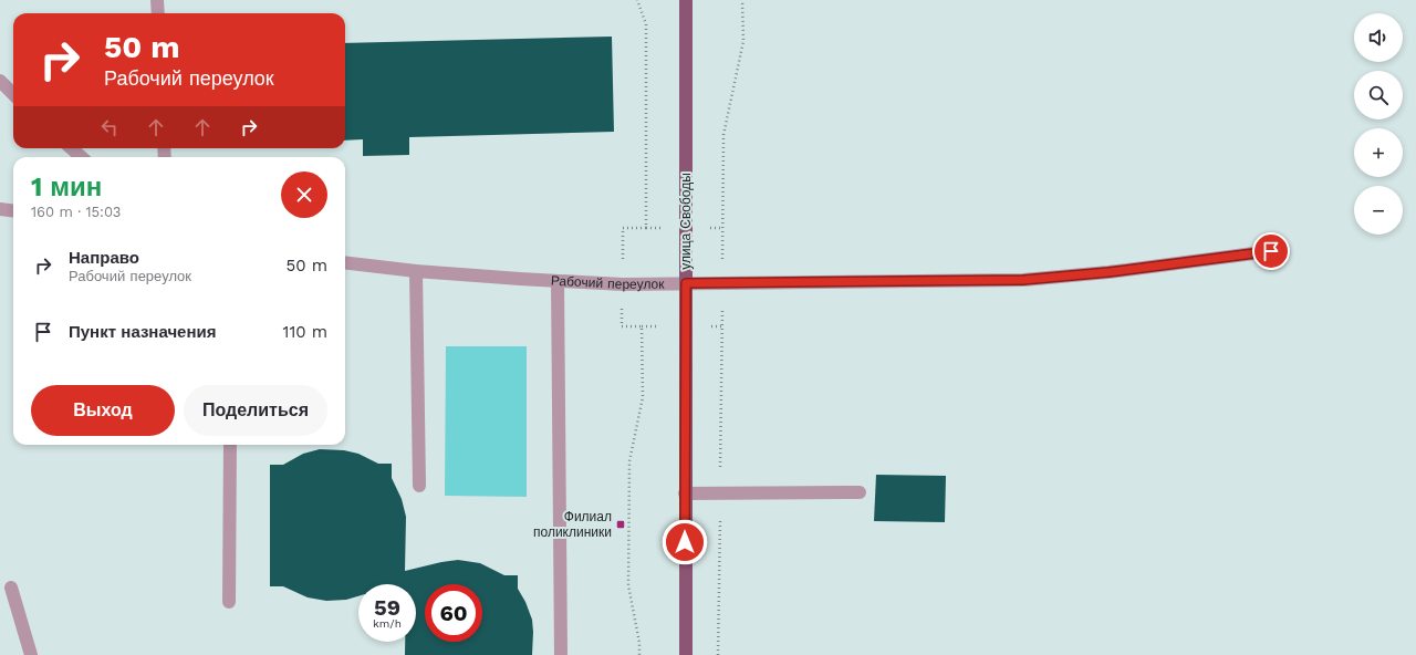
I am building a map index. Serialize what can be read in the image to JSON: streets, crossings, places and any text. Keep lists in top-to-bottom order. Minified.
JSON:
{"streets":{"main road":["улица Свободы"],"street":["Рабочий переулок"]},"crossings":[["улица Свободы","Рабочий переулок"]],"places":{"transit":["Филиал поликлиники"]},"page":{"map_buttons":["+","−"],"turn":["50 m","Рабочий переулок"],"heading":["1 мин","160 m · 15:03"],"list":[{"name":"Направо","note":"Рабочий переулок","value":"50 m"},{"name":"Пункт назначения","value":"110 m"}],"buttons":["Выход","Поделиться"],"speed":"59 km/h","limit":"60"}}
